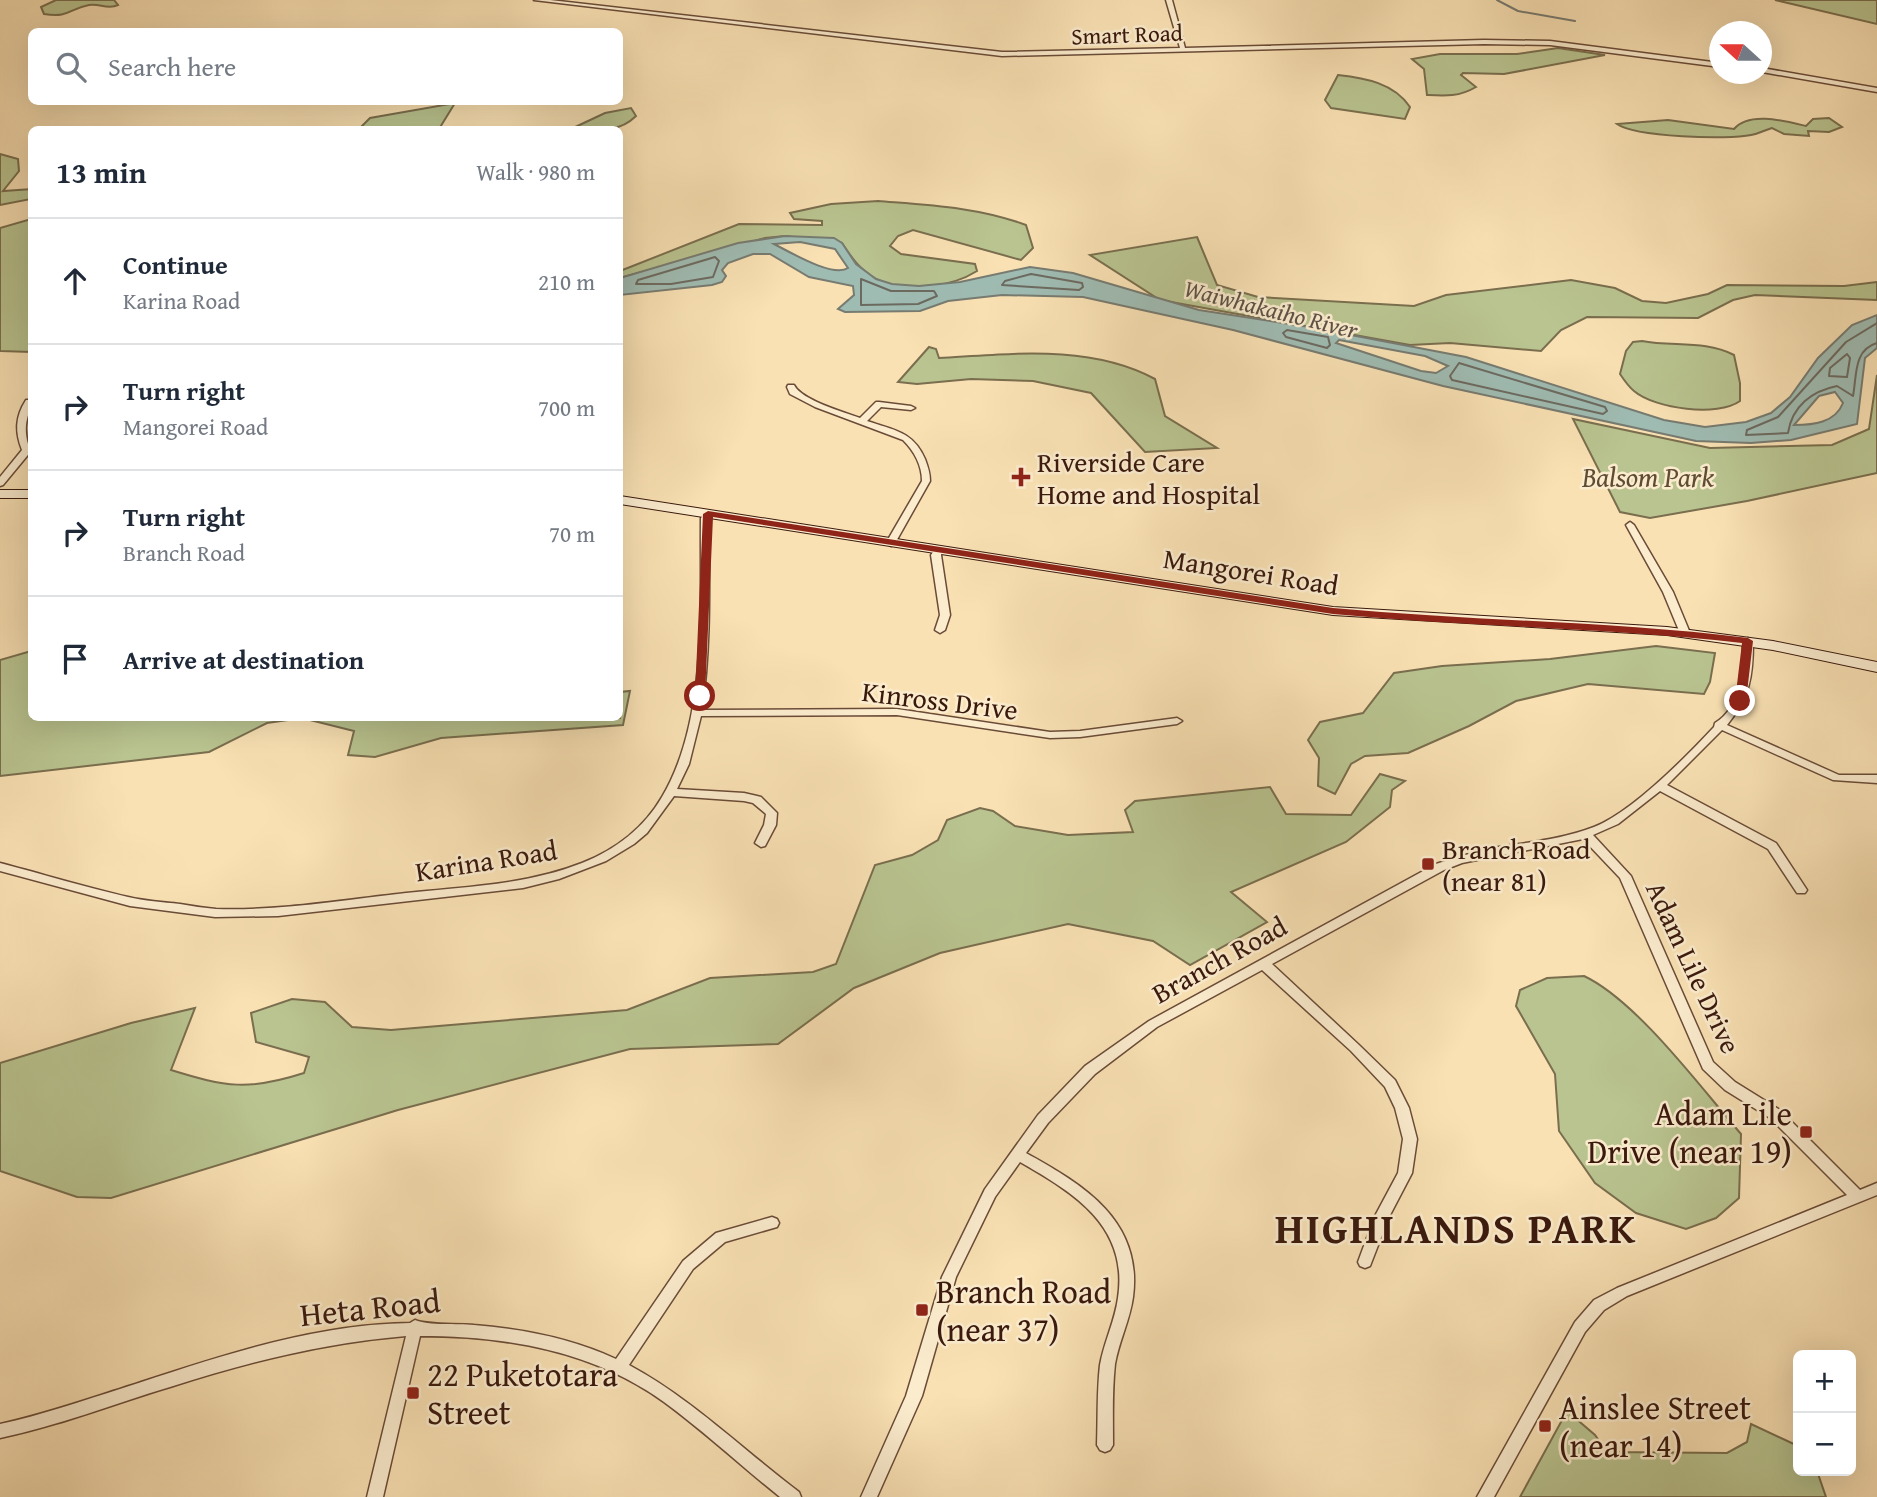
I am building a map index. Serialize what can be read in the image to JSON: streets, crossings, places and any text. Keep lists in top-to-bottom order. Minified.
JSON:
{"streets":{"street":["Smart Road","Mangorei Road","Kinross Drive","Karina Road","Branch Road","Adam Lile Drive","Heta Road"]},"crossings":[["Mangorei Road","Karina Road"],["Mangorei Road","Branch Road"],["Kinross Drive","Karina Road"],["Branch Road","Adam Lile Drive"]],"districts":["HIGHLANDS PARK"],"water":["Waiwhakaiho River"],"parks":["Balsom Park"],"places":{"health":["Riverside Care Home and Hospital"],"transit":["Branch Road (near 81)","Adam Lile Drive (near 19)","Branch Road (near 37)","22 Puketotara Street","Ainslee Street (near 14)"]},"north":"left","page":{"search":"Search here","heading":["13 min","Walk · 980 m"],"list":[["Continue","Karina Road","210 m"],["Turn right","Mangorei Road","700 m"],["Turn right","Branch Road","70 m"],"Arrive at destination"],"map_buttons":["+","−"]}}
